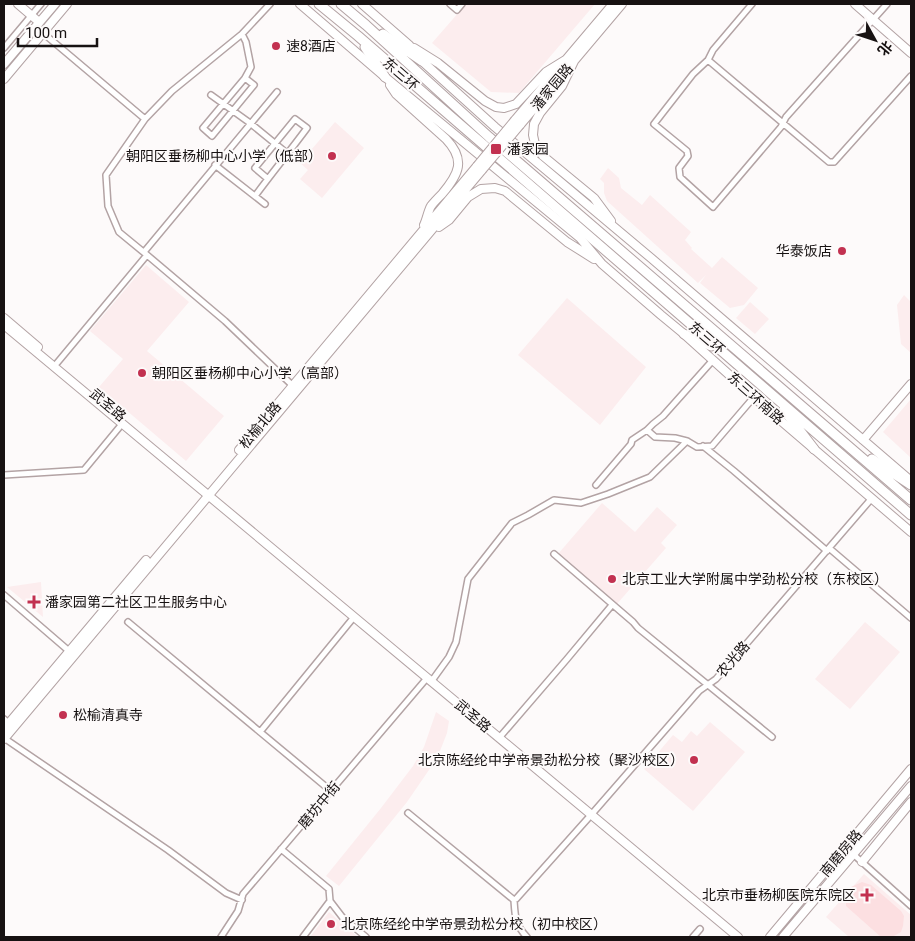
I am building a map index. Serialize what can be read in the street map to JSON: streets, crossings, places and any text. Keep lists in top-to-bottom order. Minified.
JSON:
{"streets":{"highway":["东三环"],"street":["潘家园路","东三环南路","武圣路","松榆北路","农光路","磨坊中街","南磨房路"]},"crossings":[["潘家园路","松榆北路"],["东三环南路","农光路"],["武圣路","松榆北路"],["武圣路","农光路"],["武圣路","磨坊中街"]],"places":{"other":["速8酒店","朝阳区垂杨柳中心小学（低部）","华泰饭店","朝阳区垂杨柳中心小学（高部）","北京工业大学附属中学劲松分校（东校区）","松榆清真寺","北京陈经纶中学帝景劲松分校（聚沙校区）","北京陈经纶中学帝景劲松分校（初中校区）"],"transit":["潘家园"],"health":["潘家园第二社区卫生服务中心","北京市垂杨柳医院东院区"]},"scale_bar":"100 m","north":"bottom right"}
